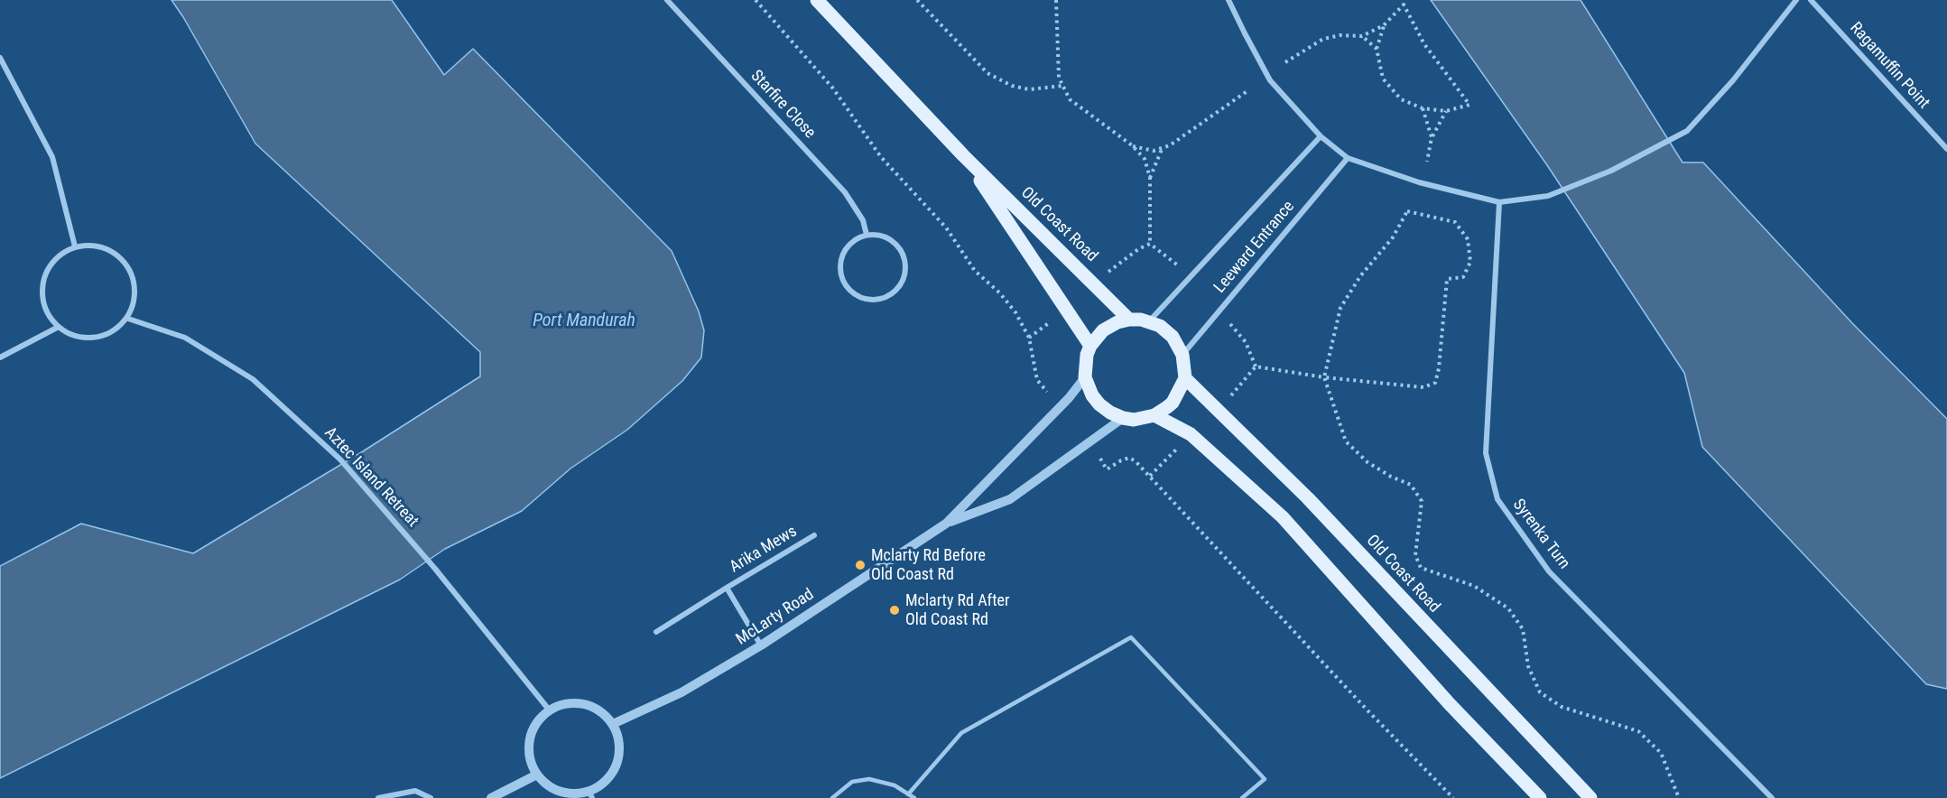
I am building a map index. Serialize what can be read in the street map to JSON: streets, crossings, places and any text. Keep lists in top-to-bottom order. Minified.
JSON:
{"streets":{"main road":["Old Coast Road"],"street":["Ragamuffin Point","Starfire Close","Leeward Entrance","Aztec Island Retreat","Syrenka Turn","Arika Mews","McLarty Road"]},"crossings":[["Old Coast Road","Leeward Entrance"],["Old Coast Road","McLarty Road"],["Leeward Entrance","McLarty Road"],["Aztec Island Retreat","McLarty Road"],["Arika Mews","McLarty Road"]],"water":["Port Mandurah"],"places":["Mclarty Rd Before Old Coast Rd","Mclarty Rd After Old Coast Rd"]}
